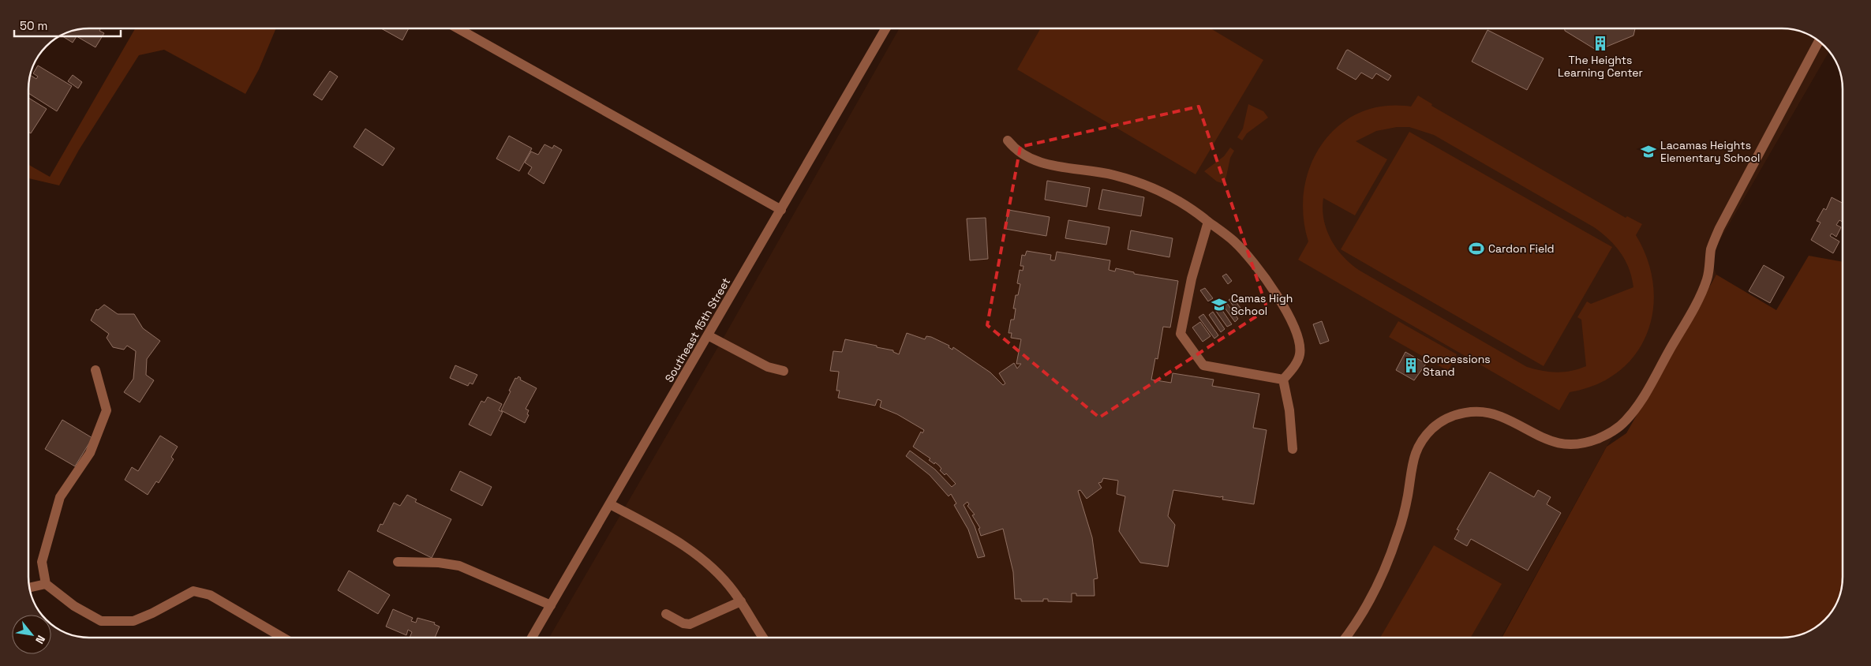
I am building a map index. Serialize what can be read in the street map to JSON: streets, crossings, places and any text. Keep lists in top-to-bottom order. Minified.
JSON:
{"streets":{"street":["Southeast 15th Street"]},"places":{"building":["The Heights Learning Center","Concessions Stand"],"school or university":["Lacamas Heights Elementary School","Camas High School"],"sports":["Cardon Field"]},"scale_bar":"50 m","north":"bottom right"}
